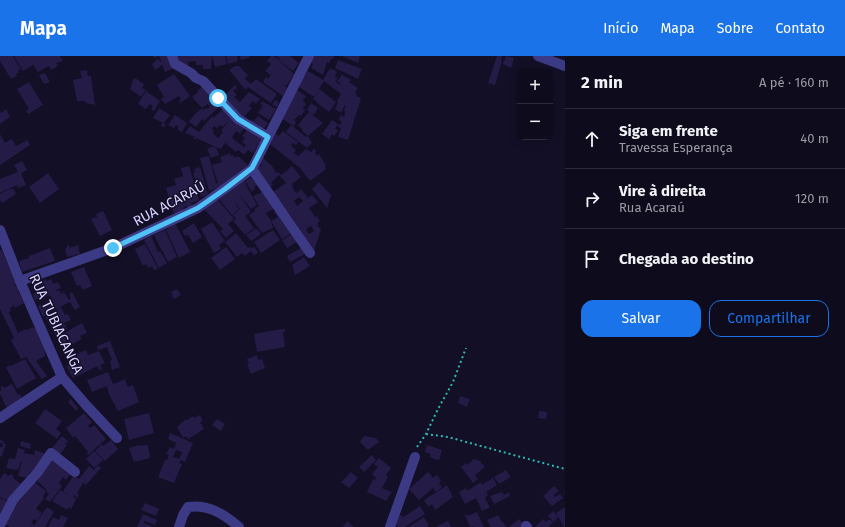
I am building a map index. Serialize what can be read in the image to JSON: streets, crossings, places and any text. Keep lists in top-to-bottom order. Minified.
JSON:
{"streets":{"street":["RUA ACARAÚ","RUA TUBIACANGA"]},"crossings":[["RUA ACARAÚ","RUA TUBIACANGA"]],"page":{"header":"Mapa","nav":["Início","Mapa","Sobre","Contato"],"heading":["2 min","A pé · 160 m"],"map_buttons":["+","−"],"list":[["Siga em frente","Travessa Esperança","40 m"],["Vire à direita","Rua Acaraú","120 m"],"Chegada ao destino"],"buttons":["Salvar","Compartilhar"]}}
